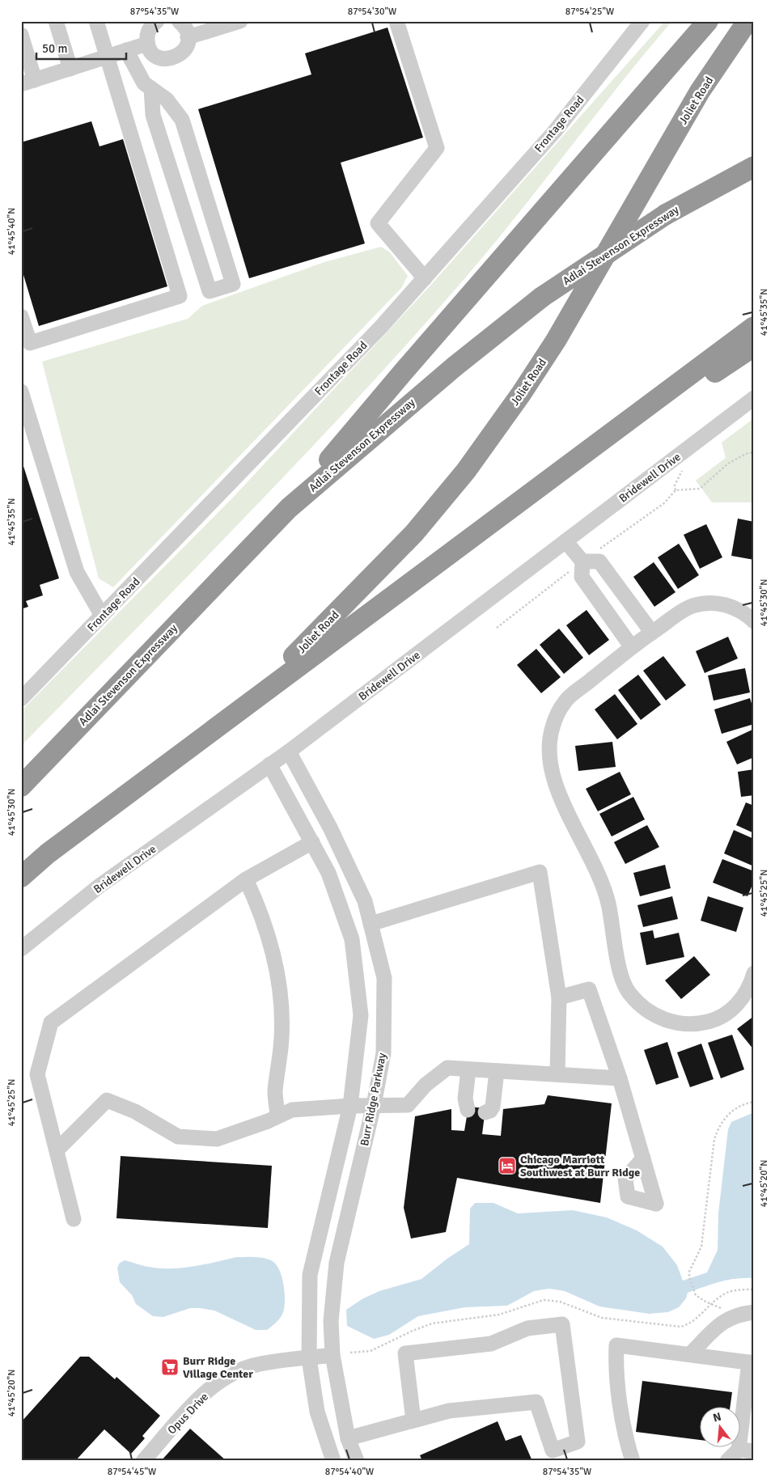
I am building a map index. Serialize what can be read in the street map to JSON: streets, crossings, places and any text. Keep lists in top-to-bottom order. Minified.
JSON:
{"streets":{"highway":["Joliet Road","Adlai Stevenson Expressway"],"street":["Frontage Road","Bridewell Drive","Burr Ridge Parkway","Opus Drive"]},"crossings":[["Bridewell Drive","Burr Ridge Parkway"],["Burr Ridge Parkway","Opus Drive"]],"places":{"hotel":["Chicago Marriott Southwest at Burr Ridge"],"supermarket":["Burr Ridge Village Center"]},"scale_bar":"50 m","north":"top","coordinates":["87°54'35\"W","87°54'30\"W","87°54'25\"W","41°45'40\"N","41°45'35\"N","41°45'30\"N","41°45'25\"N","41°45'20\"N","87°54'45\"W","87°54'40\"W"]}
